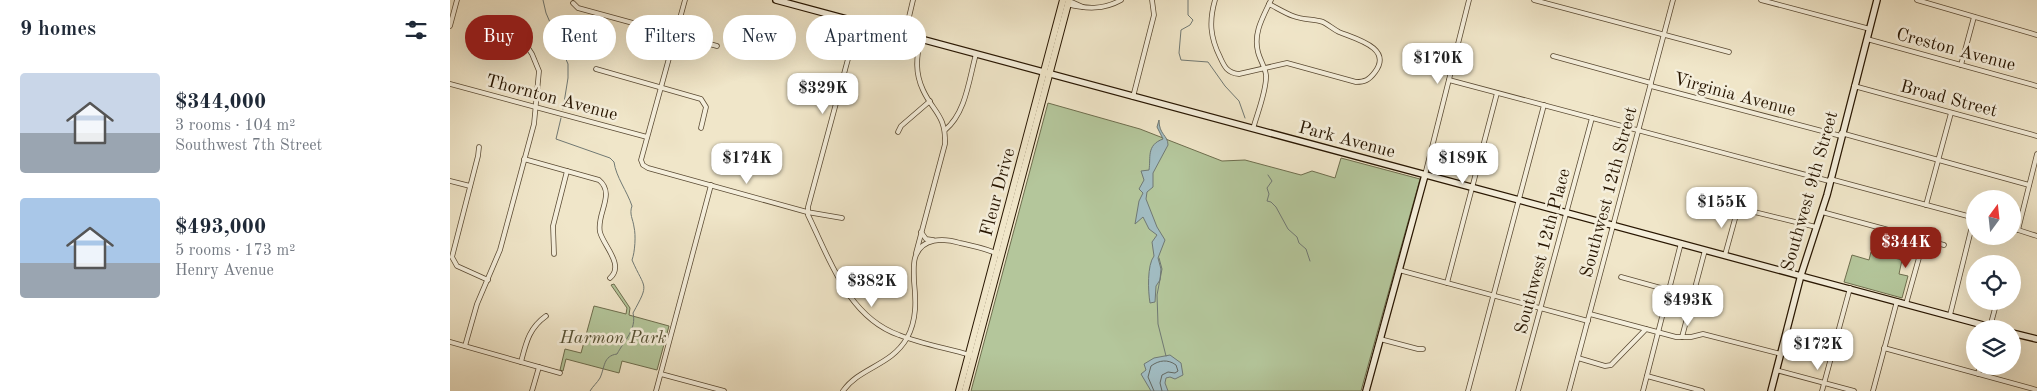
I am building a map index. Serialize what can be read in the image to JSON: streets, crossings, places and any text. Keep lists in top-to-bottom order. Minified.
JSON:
{"streets":{"main road":["Fleur Drive"],"street":["Creston Avenue","Virginia Avenue","Thornton Avenue","Broad Street","Park Avenue","Southwest 9th Street","Southwest 12th Street","Southwest 12th Place"]},"crossings":[["Creston Avenue","Southwest 9th Street"],["Virginia Avenue","Southwest 9th Street"],["Virginia Avenue","Southwest 12th Street"],["Broad Street","Southwest 9th Street"],["Park Avenue","Southwest 9th Street"],["Park Avenue","Fleur Drive"],["Park Avenue","Southwest 12th Street"],["Park Avenue","Southwest 12th Place"]],"parks":["Harmon Park"],"north":"top","page":{"heading":"9 homes","chip":["Buy","Rent","Filters","New","Apartment"],"price":["$170K","$329K","$174K","$189K","$155K","$344K","$382K","$493K","$172K"],"list":[{"name":"$344,000","note":"3 rooms · 104 m² · Southwest 7th Street"},{"name":"$493,000","note":"5 rooms · 173 m² · Henry Avenue"}]}}
